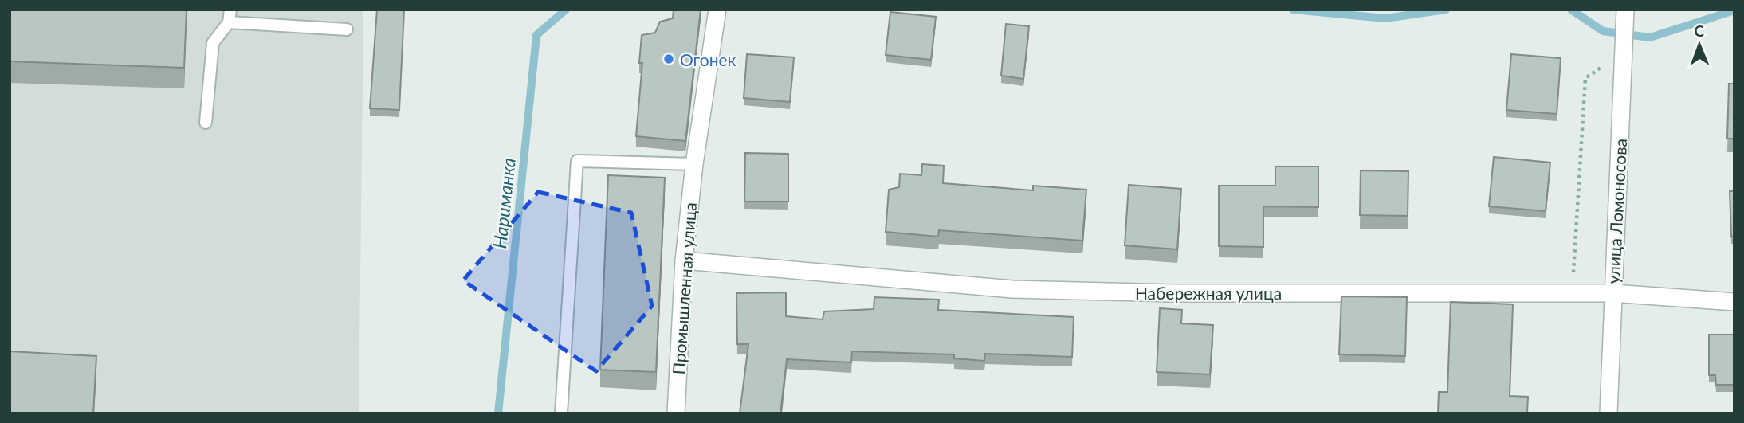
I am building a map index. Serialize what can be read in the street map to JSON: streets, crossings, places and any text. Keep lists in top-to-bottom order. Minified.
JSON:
{"streets":{"street":["улица Ломоносова","Промышленная улица","Набережная улица"]},"crossings":[["улица Ломоносова","Набережная улица"],["Промышленная улица","Набережная улица"]],"water":["Нариманка"],"places":["Огонек"],"north":"top"}
